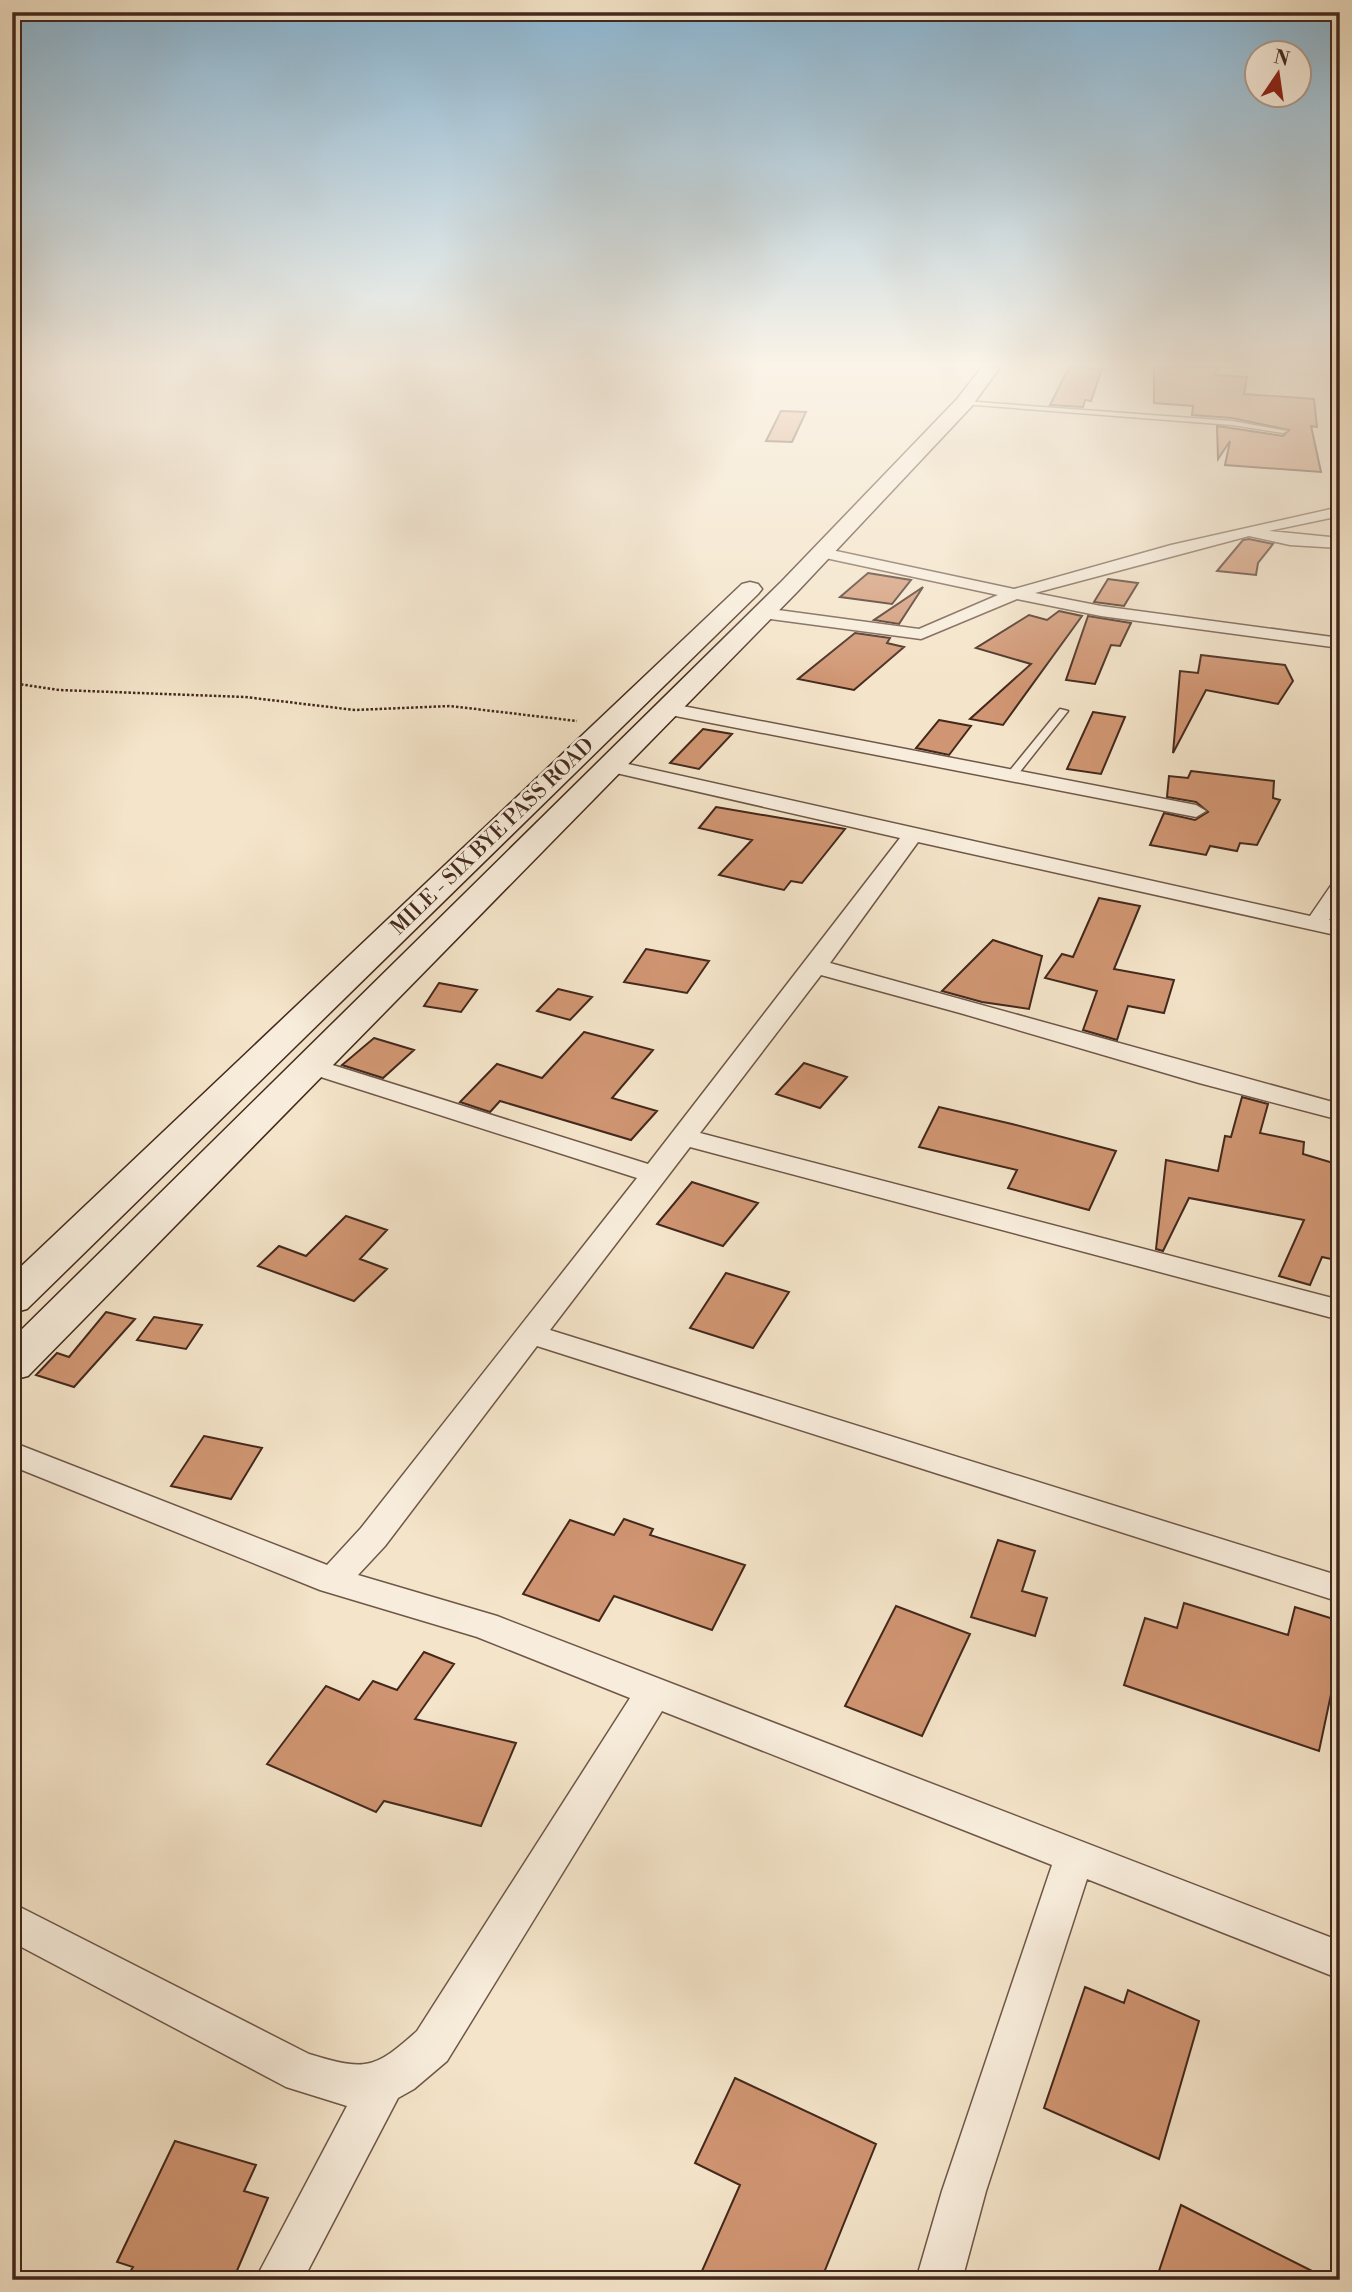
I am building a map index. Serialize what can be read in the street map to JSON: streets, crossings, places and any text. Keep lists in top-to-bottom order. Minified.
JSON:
{"streets":{"street":["MILE - SIX BYE PASS ROAD"]},"north":"top"}
